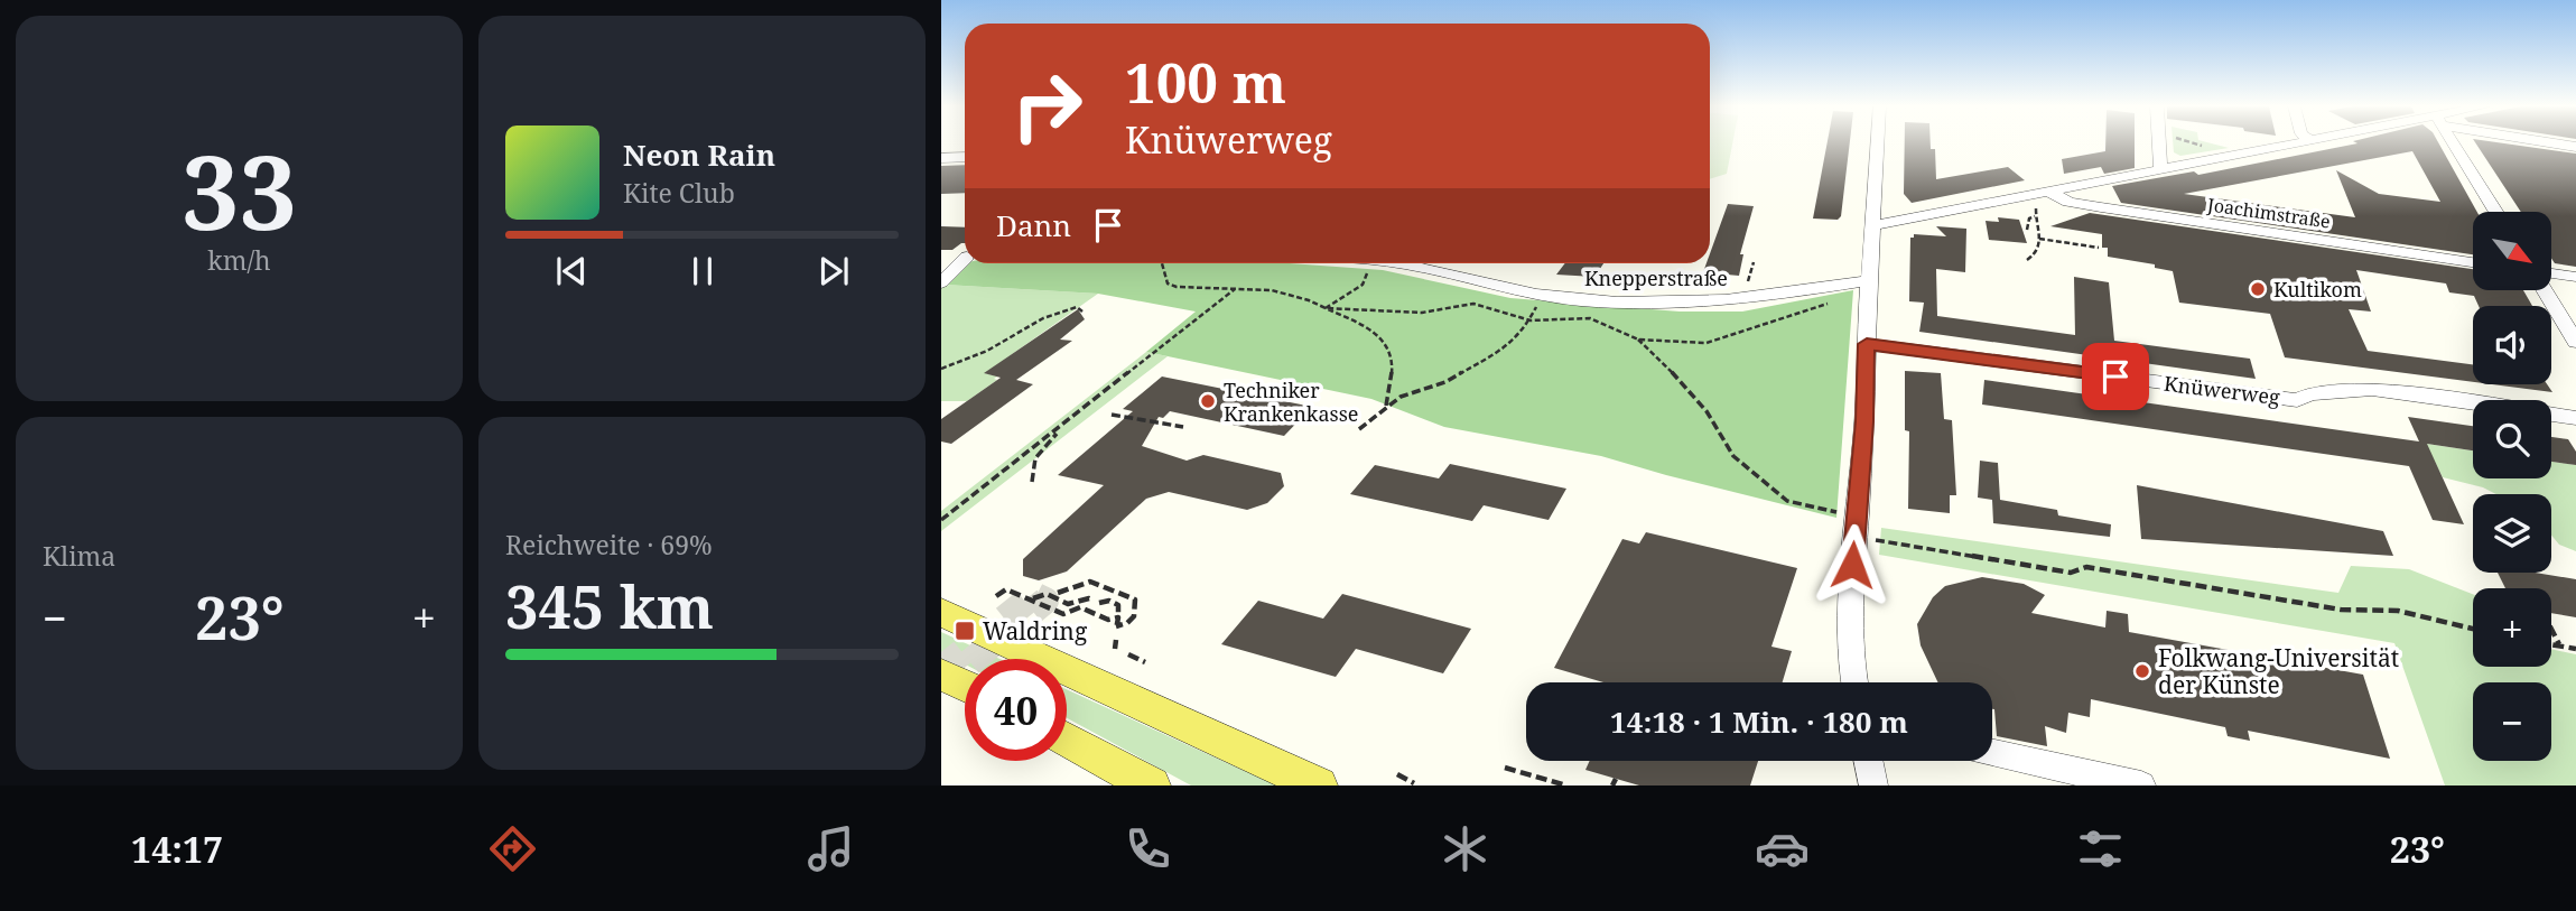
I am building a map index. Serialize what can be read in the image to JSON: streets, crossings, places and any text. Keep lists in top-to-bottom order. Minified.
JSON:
{"streets":{"street":["Joachimstraße","Knepperstraße","Knüwerweg"]},"places":{"other":["Kultikom","Techniker Krankenkasse","Folkwang-Universität der Künste"],"transit":["Waldring"]},"north":"bottom right","page":{"tile":[["33","km/h"],"Klima",["Reichweite · 69%","345 km"]],"turn":["100 m","Knüwerweg"],"song":["Neon Rain","Kite Club"],"then":"Dann","map_buttons":["+","−"],"heat":["−","23°","+"],"limit":"40","trip":"14:18 · 1 Min. · 180 m","tabs":["14:17","23°"]}}
